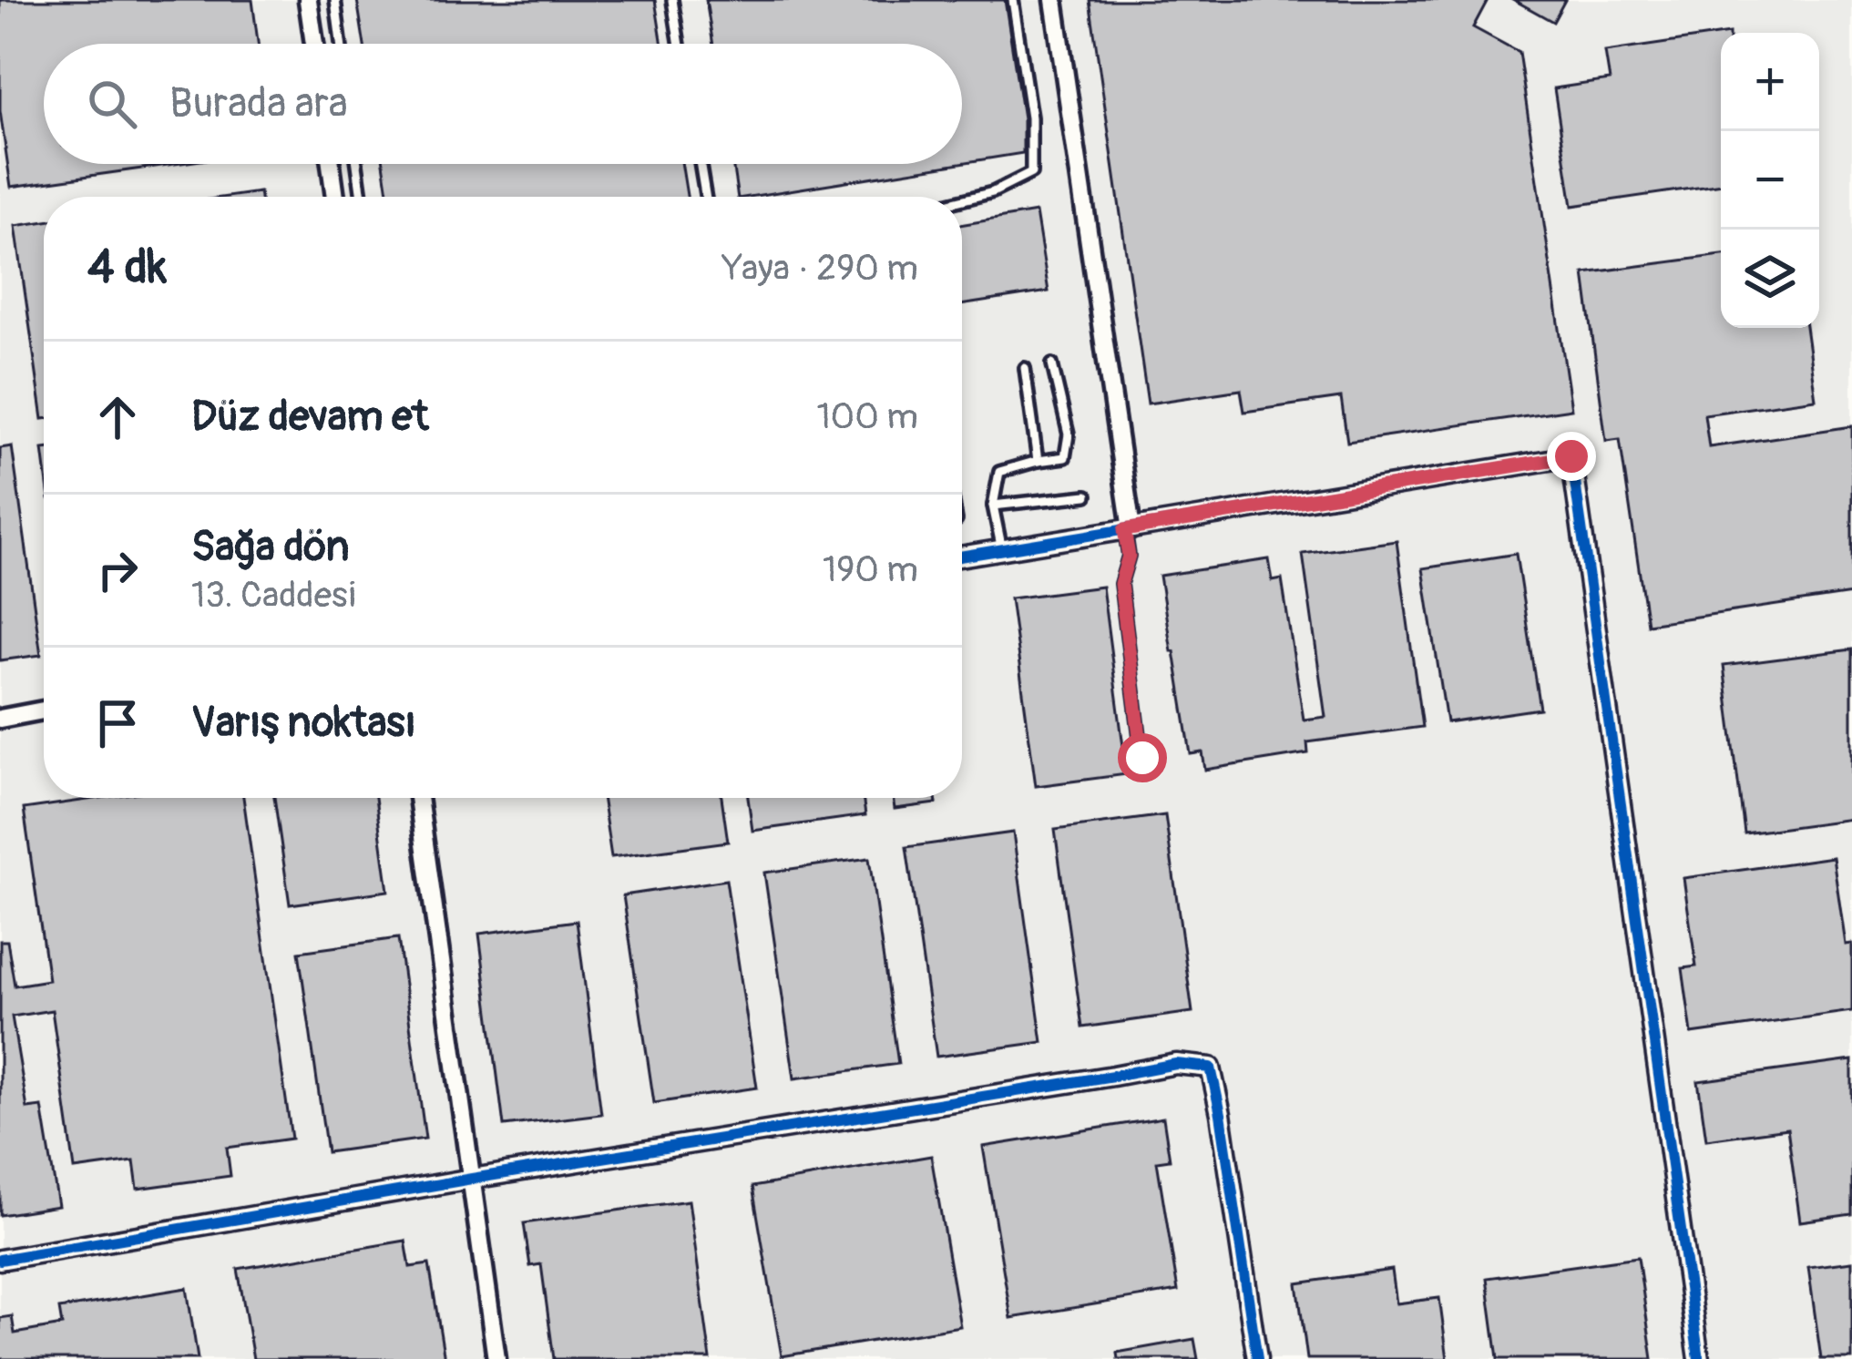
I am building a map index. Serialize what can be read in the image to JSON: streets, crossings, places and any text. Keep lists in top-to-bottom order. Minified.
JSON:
{"page":{"map_buttons":["+","−"],"search":"Burada ara","heading":["4 dk","Yaya · 290 m"],"list":[["Düz devam et","100 m"],["Sağa dön","13. Caddesi","190 m"],"Varış noktası"]}}
